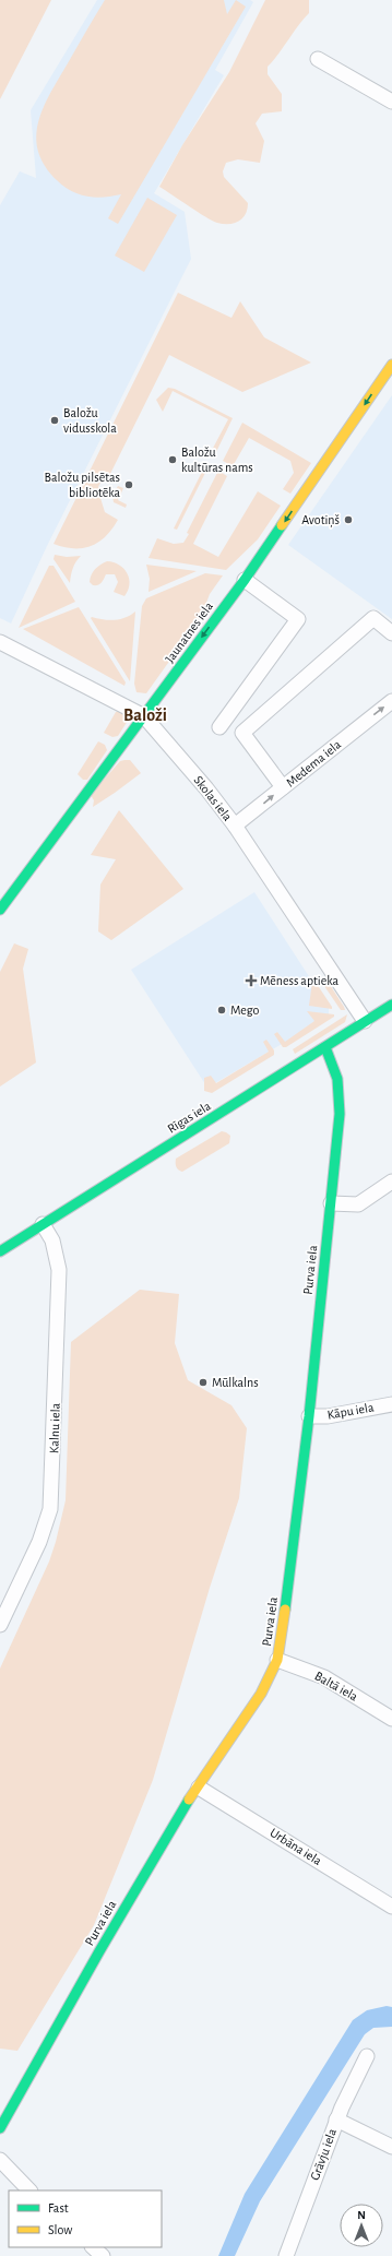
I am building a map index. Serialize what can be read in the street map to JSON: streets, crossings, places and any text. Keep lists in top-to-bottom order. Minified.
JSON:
{"streets":{"street":["Jaunatnes iela","Medema iela","Skolas iela","Rīgas iela","Purva iela","Kāpu iela","Kalnu iela","Baltā iela","Urbāna iela","Grāvju iela"]},"crossings":[["Jaunatnes iela","Skolas iela"],["Medema iela","Skolas iela"],["Skolas iela","Rīgas iela"],["Rīgas iela","Purva iela"],["Rīgas iela","Kalnu iela"],["Purva iela","Kāpu iela"],["Purva iela","Baltā iela"],["Purva iela","Urbāna iela"]],"one_way":["Jaunatnes iela","Medema iela"],"districts":["Baloži"],"places":{"other":["Baložu vidusskola","Baložu kultūras nams","Baložu pilsētas bibliotēka","Avotiņš","Mego","Mūlkalns"],"health":["Mēness aptieka"]},"legend":["Fast","Slow"],"north":"top"}
